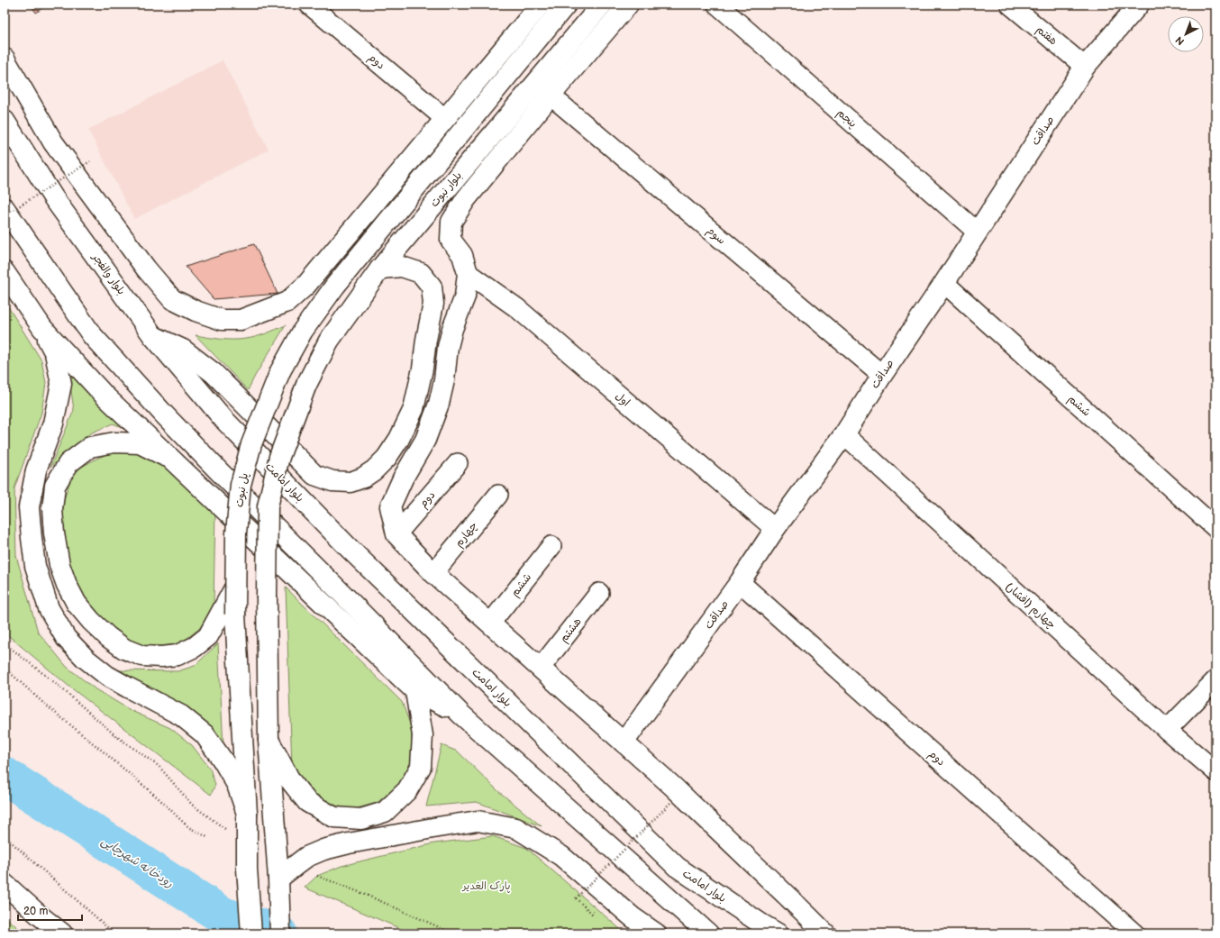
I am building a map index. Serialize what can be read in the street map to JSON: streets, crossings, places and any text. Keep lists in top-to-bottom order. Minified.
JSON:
{"streets":{"main road":["صداقت","بلوار نبوت","بلوار والفجر","بلوار امامت","پل نبوت"],"street":["هفتم","دوم","پنجم","سوم","اول","ششم","چهارم","چهارم (افشار)","هشتم"]},"crossings":[["هفتم","صداقت"],["دوم","صداقت"],["پنجم","صداقت"],["صداقت","سوم"],["صداقت","اول"],["صداقت","ششم"],["صداقت","چهارم (افشار)"],["بلوار والفجر","بلوار امامت"]],"water":["رودخانه شهرچایی"],"parks":["پارک الغدیر"],"scale_bar":"20 m","north":"bottom left"}
